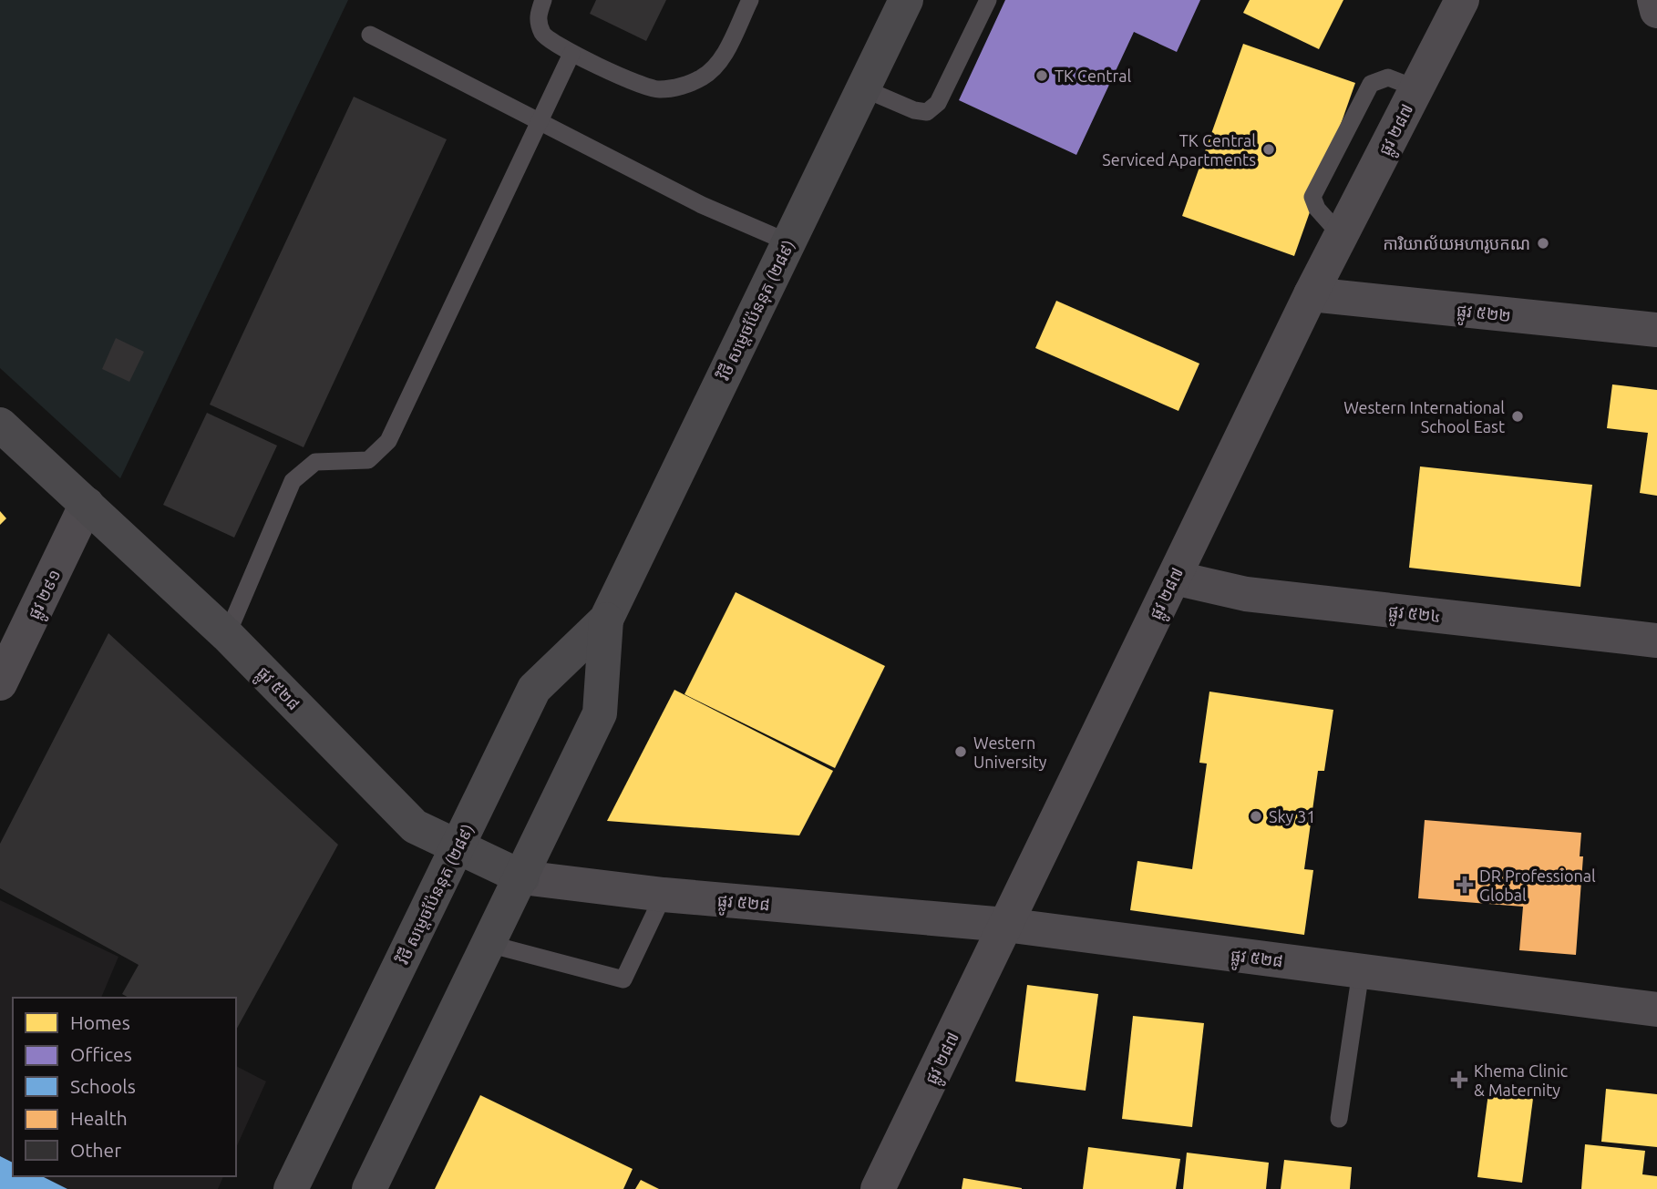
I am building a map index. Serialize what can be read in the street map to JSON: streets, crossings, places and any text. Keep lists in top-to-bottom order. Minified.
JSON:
{"streets":{"main road":["វិថី សម្តេចប៉ែននុត (២៨៩)","ផ្លូវ ៥២៨"],"street":["ផ្លូវ ២៨៧","ផ្លូវ ៥២២","ផ្លូវ ២៩១","ផ្លូវ ៥២៤"]},"crossings":[["ផ្លូវ ២៨៧","ផ្លូវ ៥២២"],["ផ្លូវ ២៨៧","ផ្លូវ ៥២៤"],["ផ្លូវ ២៨៧","ផ្លូវ ៥២៨"],["វិថី សម្តេចប៉ែននុត (២៨៩)","ផ្លូវ ៥២៨"],["ផ្លូវ ២៩១","ផ្លូវ ៥២៨"]],"places":{"other":["TK Central","TK Central Serviced Apartments","ការិយាល័យអហារូបកណ","Western International School East","Western University","Sky 31"],"health":["DR Professional Global","Khema Clinic & Maternity"]},"legend":["Homes","Offices","Schools","Health","Other"]}
